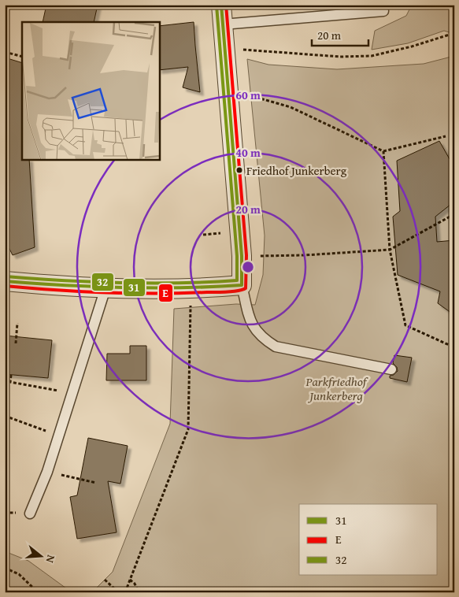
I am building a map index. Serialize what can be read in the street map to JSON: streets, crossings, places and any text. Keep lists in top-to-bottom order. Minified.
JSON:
{"parks":["Parkfriedhof Junkerberg"],"places":["Friedhof Junkerberg"],"lines":["transit line 31","transit line E","transit line 32"],"legend":["31","E","32"],"scale_bar":"20 m","north":"right","rings":["60 m","40 m","20 m"]}
